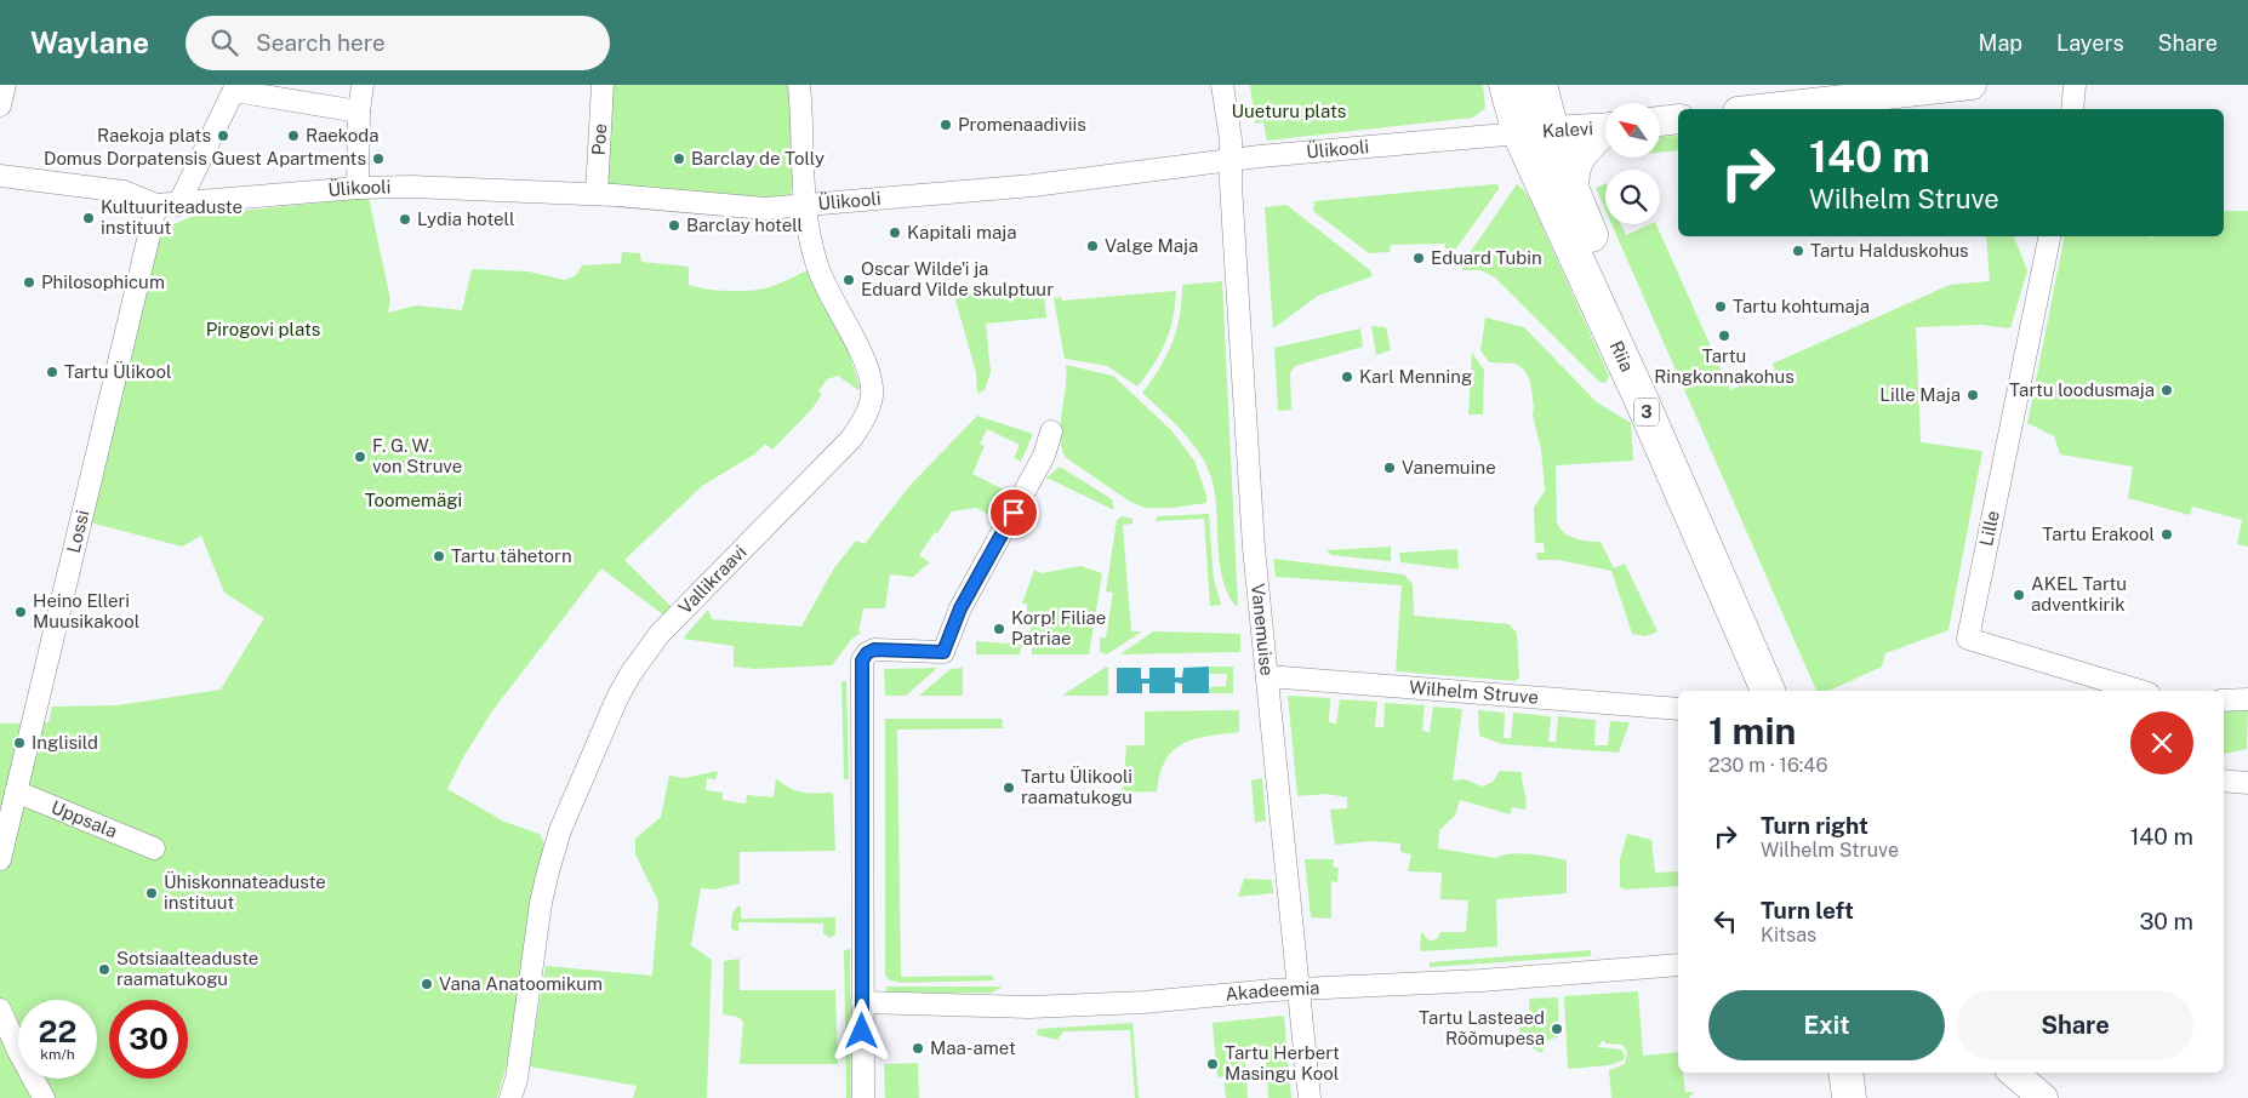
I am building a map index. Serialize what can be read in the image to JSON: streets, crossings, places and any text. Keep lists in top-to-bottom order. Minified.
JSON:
{"streets":{"highway":["Riia","3"],"street":["Kalevi","Poe","Ülikooli","Lille","Lossi","Vallikraavi","Vanemuise","Wilhelm Struve","Uppsala","Akadeemia"]},"crossings":[["Kalevi","Ülikooli"],["Kalevi","Riia"],["Poe","Ülikooli"],["Ülikooli","Riia"],["Ülikooli","Lossi"],["Ülikooli","Vallikraavi"],["Ülikooli","Vanemuise"],["Lossi","Uppsala"],["Vanemuise","Wilhelm Struve"],["Vanemuise","Akadeemia"]],"parks":["Uueturu plats","Pirogovi plats","Toomemägi"],"places":["Promenaadiviis","Raekoja plats","Raekoda","Domus Dorpatensis Guest Apartments","Barclay de Tolly","Kultuuriteaduste instituut","Lydia hotell","Barclay hotell","Kapitali maja","Valge Maja","Tartu Halduskohus","Eduard Tubin","Oscar Wilde'i ja Eduard Vilde skulptuur","Philosophicum","Tartu kohtumaja","Tartu Ringkonnakohus","Tartu Ülikool","Karl Menning","Tartu loodusmaja","Lille Maja","F. G. W. von Struve","Vanemuine","Tartu Erakool","Tartu tähetorn","AKEL Tartu adventkirik","Heino Elleri Muusikakool","Korp! Filiae Patriae","Inglisild","Tartu Ülikooli raamatukogu","Ühiskonnateaduste instituut","Sotsiaalteaduste raamatukogu","Vana Anatoomikum","Tartu Lasteaed Rõõmupesa","Maa-amet","Tartu Herbert Masingu Kool"],"north":"top left","page":{"header":"Waylane","search":"Search here","nav":["Map","Layers","Share"],"turn":["140 m","Wilhelm Struve"],"heading":["1 min","230 m · 16:46"],"list":[{"name":"Turn right","note":"Wilhelm Struve","value":"140 m"},{"name":"Turn left","note":"Kitsas","value":"30 m"}],"buttons":["Exit","Share"],"speed":"22 km/h","limit":"30"}}
